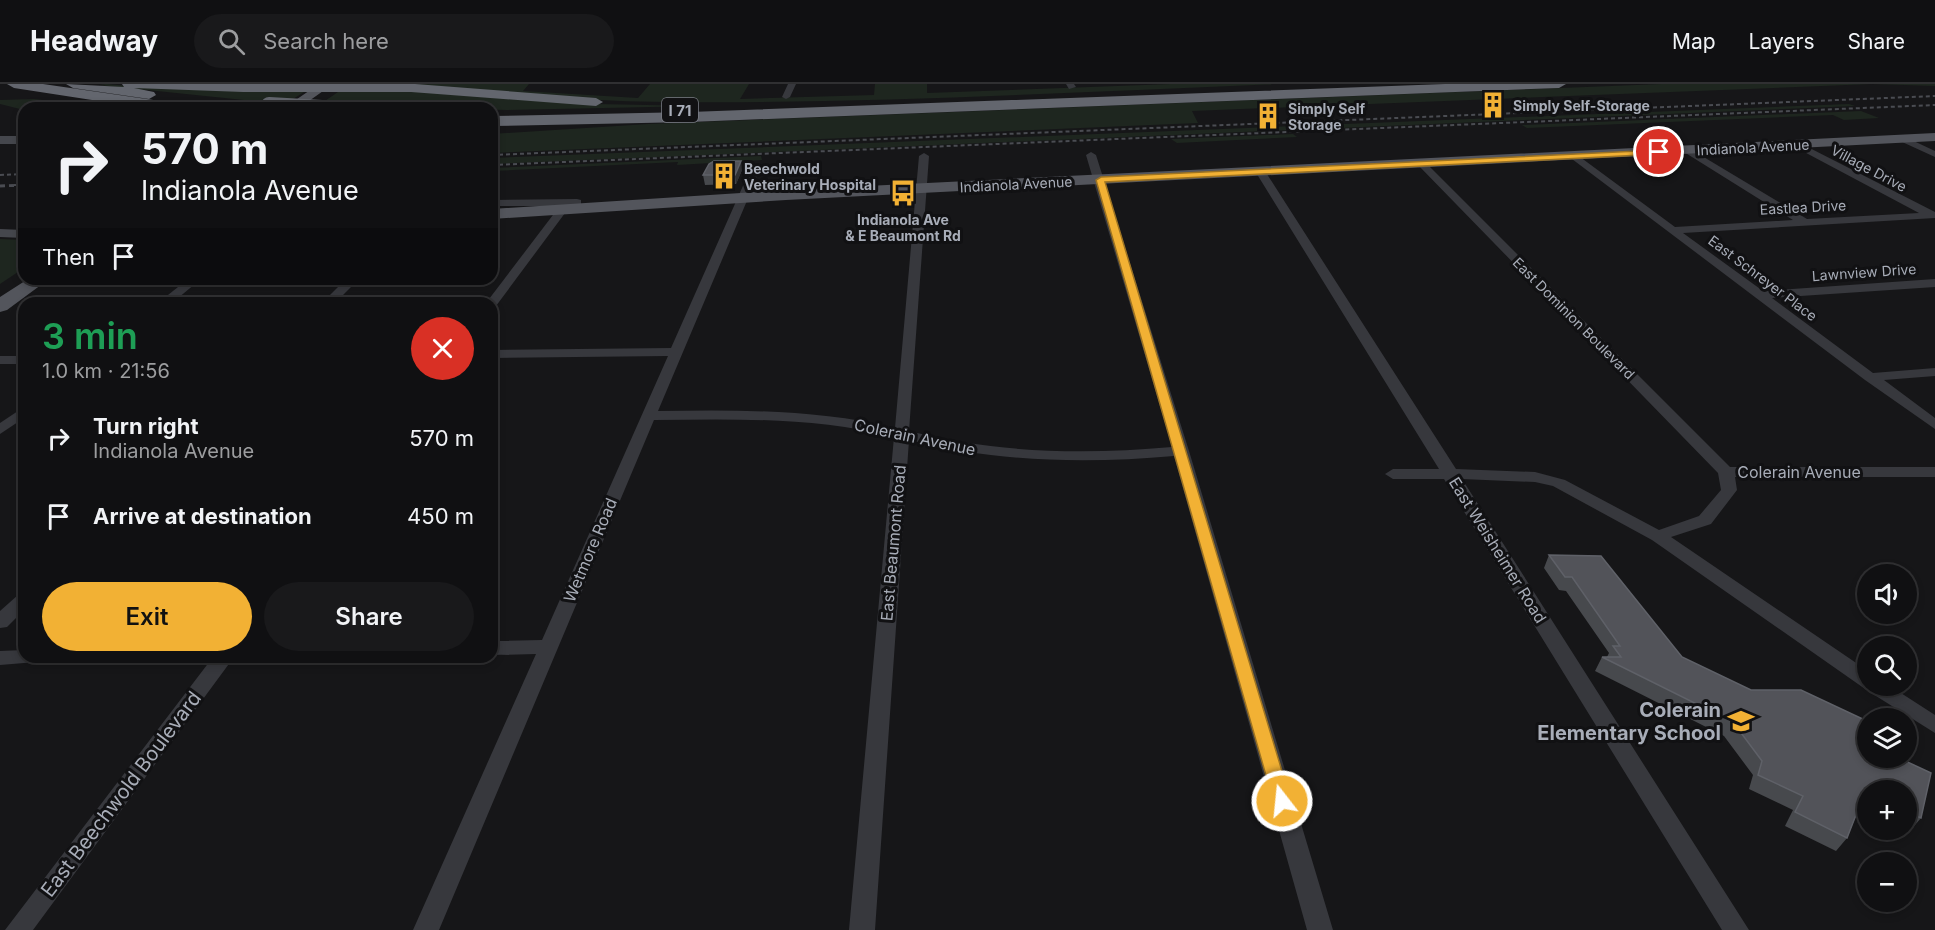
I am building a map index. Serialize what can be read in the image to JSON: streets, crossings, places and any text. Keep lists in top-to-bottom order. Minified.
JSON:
{"streets":{"highway":["I 71"],"main road":["Indianola Avenue"],"street":["Village Drive","Eastlea Drive","Lawnview Drive","East Schreyer Place","East Dominion Boulevard","Colerain Avenue","East Beaumont Road","Wetmore Road","East Weisheimer Road","East Beechwold Boulevard"]},"crossings":[["Indianola Avenue","Village Drive"],["Indianola Avenue","East Schreyer Place"],["Indianola Avenue","East Dominion Boulevard"],["Indianola Avenue","East Beaumont Road"],["Indianola Avenue","Wetmore Road"],["Indianola Avenue","East Weisheimer Road"],["Village Drive","Eastlea Drive"],["Eastlea Drive","East Schreyer Place"],["Lawnview Drive","East Schreyer Place"],["East Dominion Boulevard","Colerain Avenue"],["Colerain Avenue","East Beaumont Road"],["Colerain Avenue","Wetmore Road"]],"places":{"building":["Simply Self-Storage","Simply Self Storage","Beechwold Veterinary Hospital"],"bus stop":["Indianola Ave & E Beaumont Rd"],"school or university":["Colerain Elementary School"]},"page":{"header":"Headway","search":"Search here","nav":["Map","Layers","Share"],"turn":["570 m","Indianola Avenue"],"then":"Then","heading":["3 min","1.0 km · 21:56"],"list":[{"name":"Turn right","note":"Indianola Avenue","value":"570 m"},{"name":"Arrive at destination","value":"450 m"}],"map_buttons":["+","−"],"buttons":["Exit","Share"]}}
